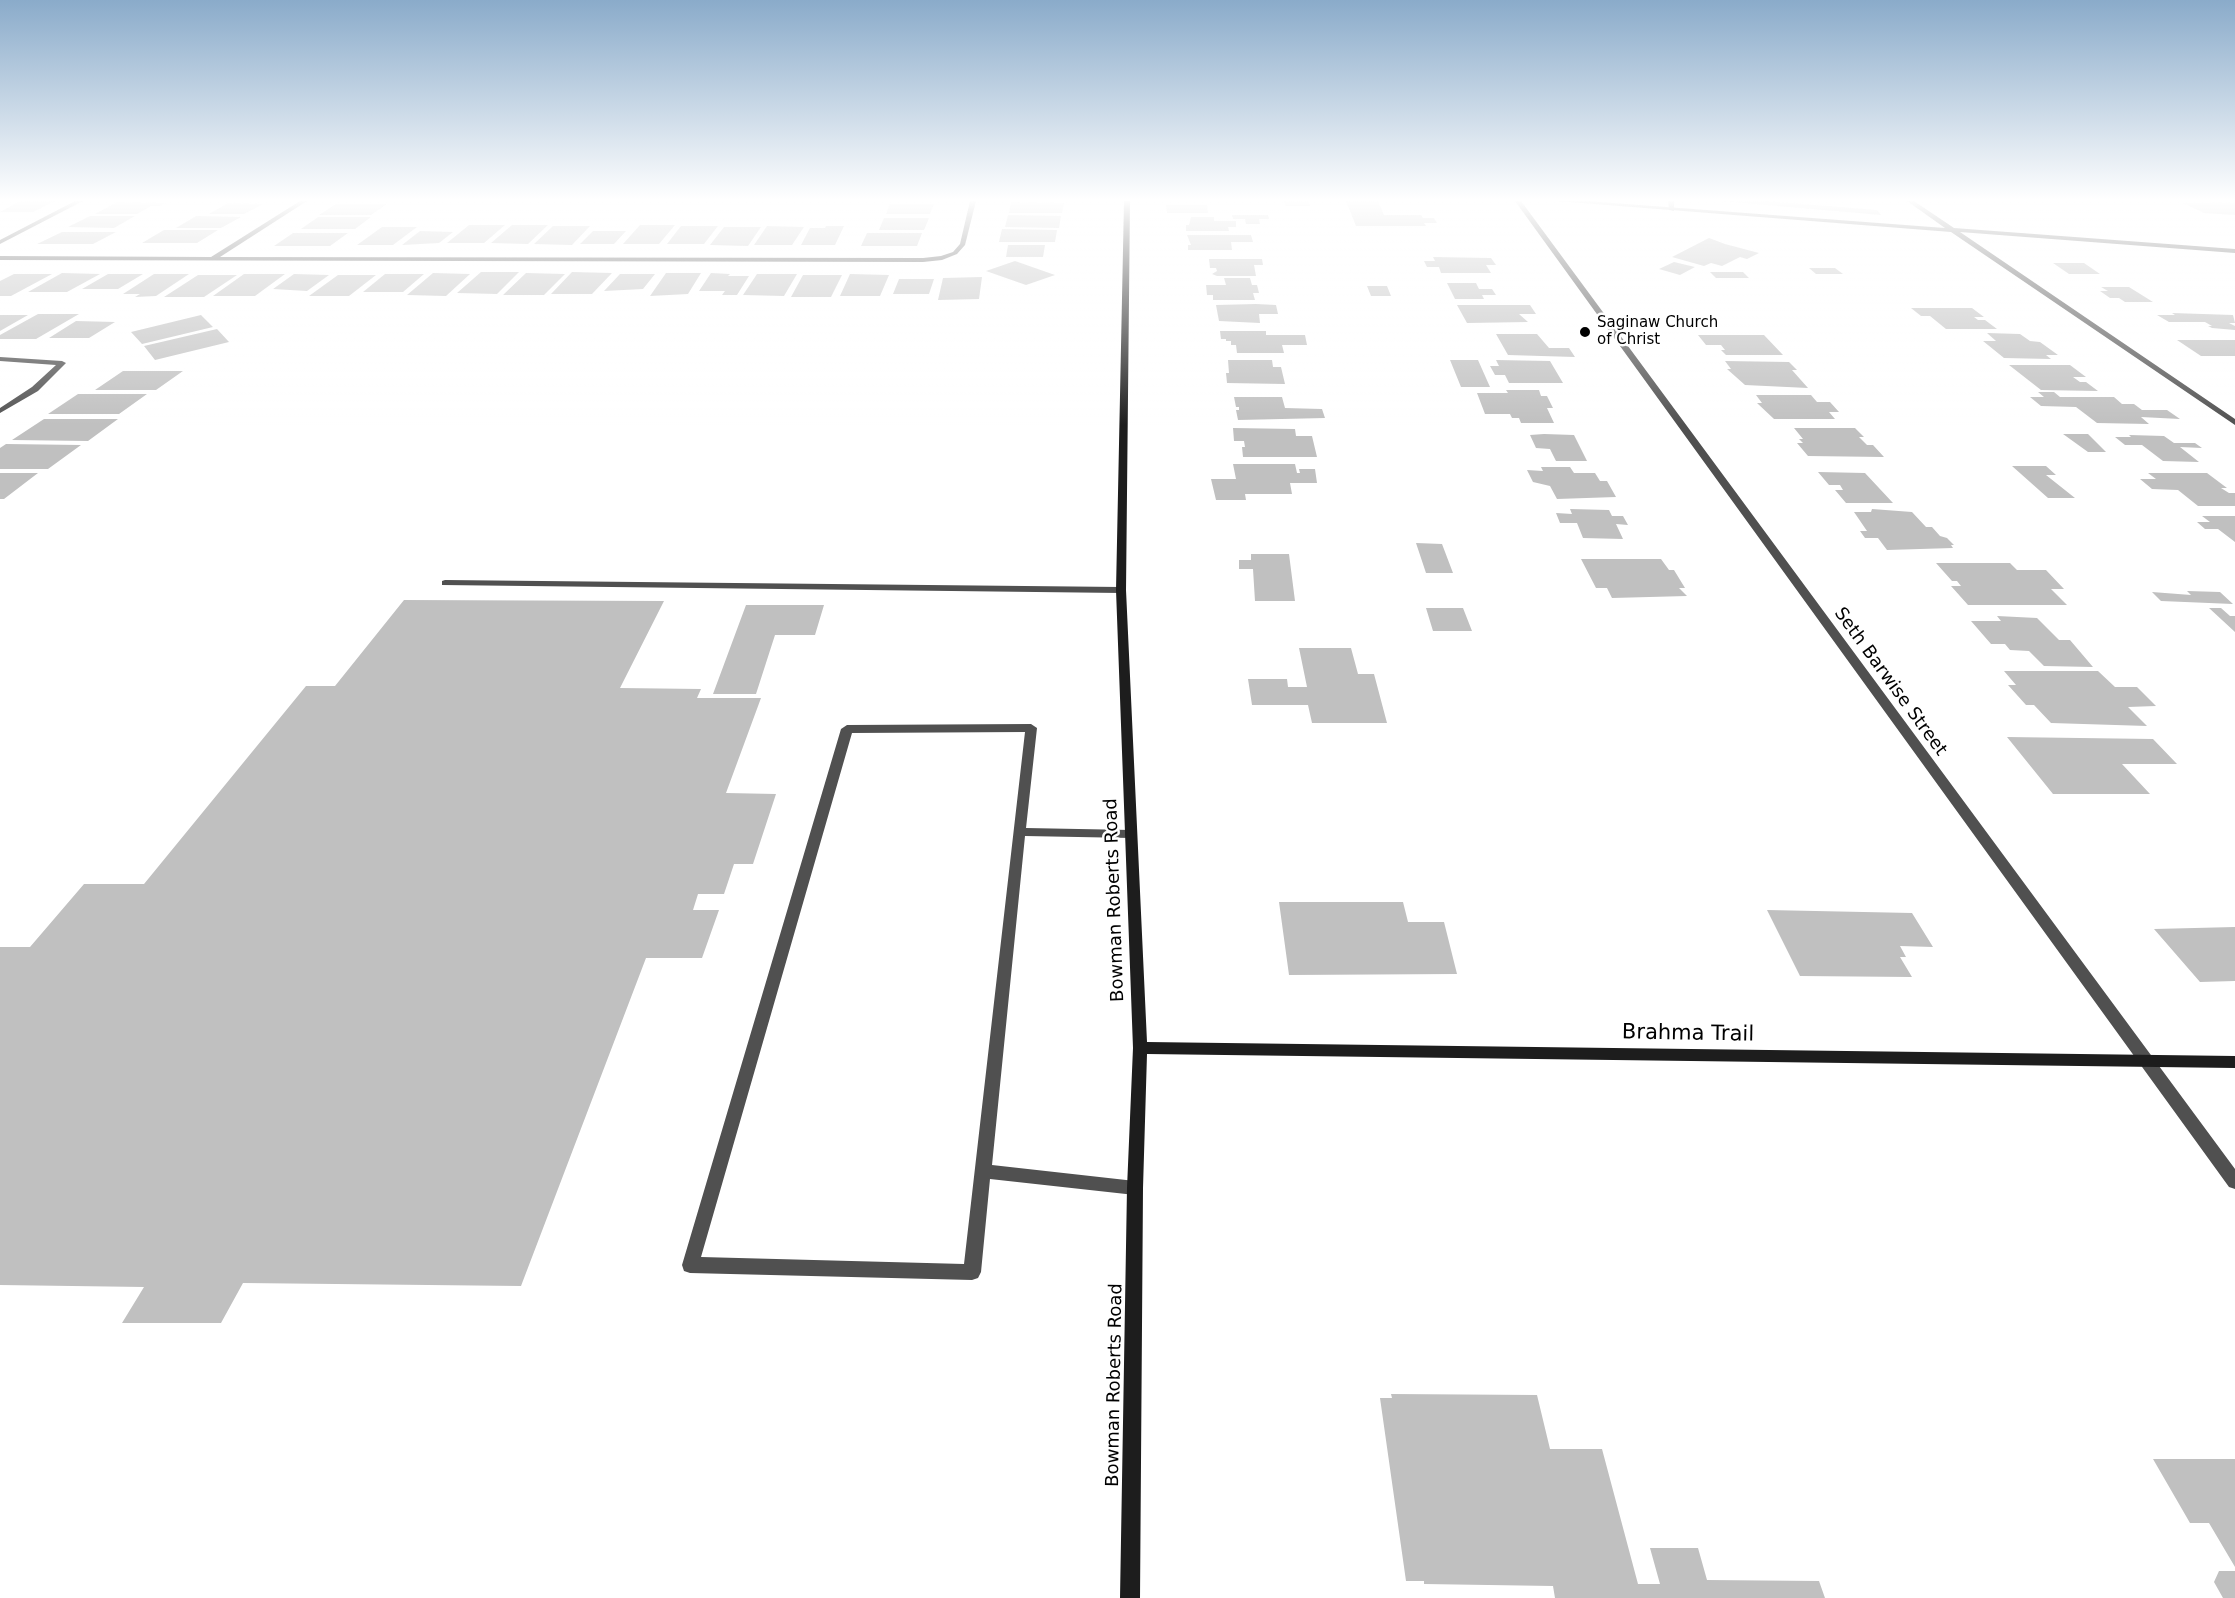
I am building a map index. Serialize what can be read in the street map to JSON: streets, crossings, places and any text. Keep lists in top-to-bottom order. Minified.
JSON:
{"streets":{"street":["Seth Barwise Street","Bowman Roberts Road","Brahma Trail"]},"crossings":[["Seth Barwise Street","Brahma Trail"],["Bowman Roberts Road","Brahma Trail"]],"places":["Saginaw Church of Christ"]}
